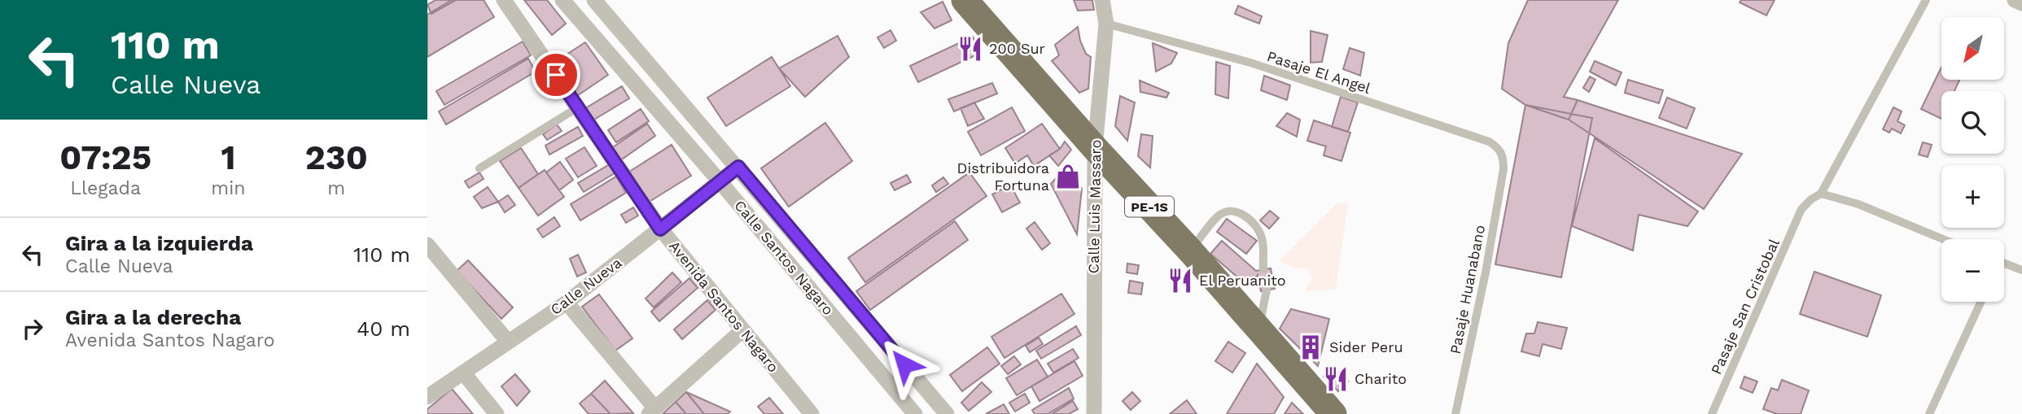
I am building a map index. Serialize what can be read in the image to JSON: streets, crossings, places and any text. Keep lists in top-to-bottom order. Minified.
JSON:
{"streets":{"highway":["PE-1S"],"street":["Calle Luis Massaro","Calle Santos Nagaro","Calle Nueva","Avenida Santos Nagaro"],"lane":["Pasaje El Angel","Pasaje Huanabano","Pasaje San Cristobal"]},"crossings":[["Pasaje El Angel","Calle Luis Massaro"],["Pasaje El Angel","Pasaje Huanabano"],["Calle Luis Massaro","PE-1S"],["Calle Santos Nagaro","Calle Nueva"],["Calle Nueva","Avenida Santos Nagaro"]],"places":{"restaurant":["200 Sur","El Peruanito","Charito"],"shop":["Distribuidora Fortuna"],"building":["Sider Peru"]},"north":"bottom left","page":{"turn":["110 m","Calle Nueva"],"map_buttons":["+","−"],"eta":["07:25","Llegada","1","min","230","m"],"list":[{"name":"Gira a la izquierda","note":"Calle Nueva","value":"110 m"},{"name":"Gira a la derecha","note":"Avenida Santos Nagaro","value":"40 m"}]}}
